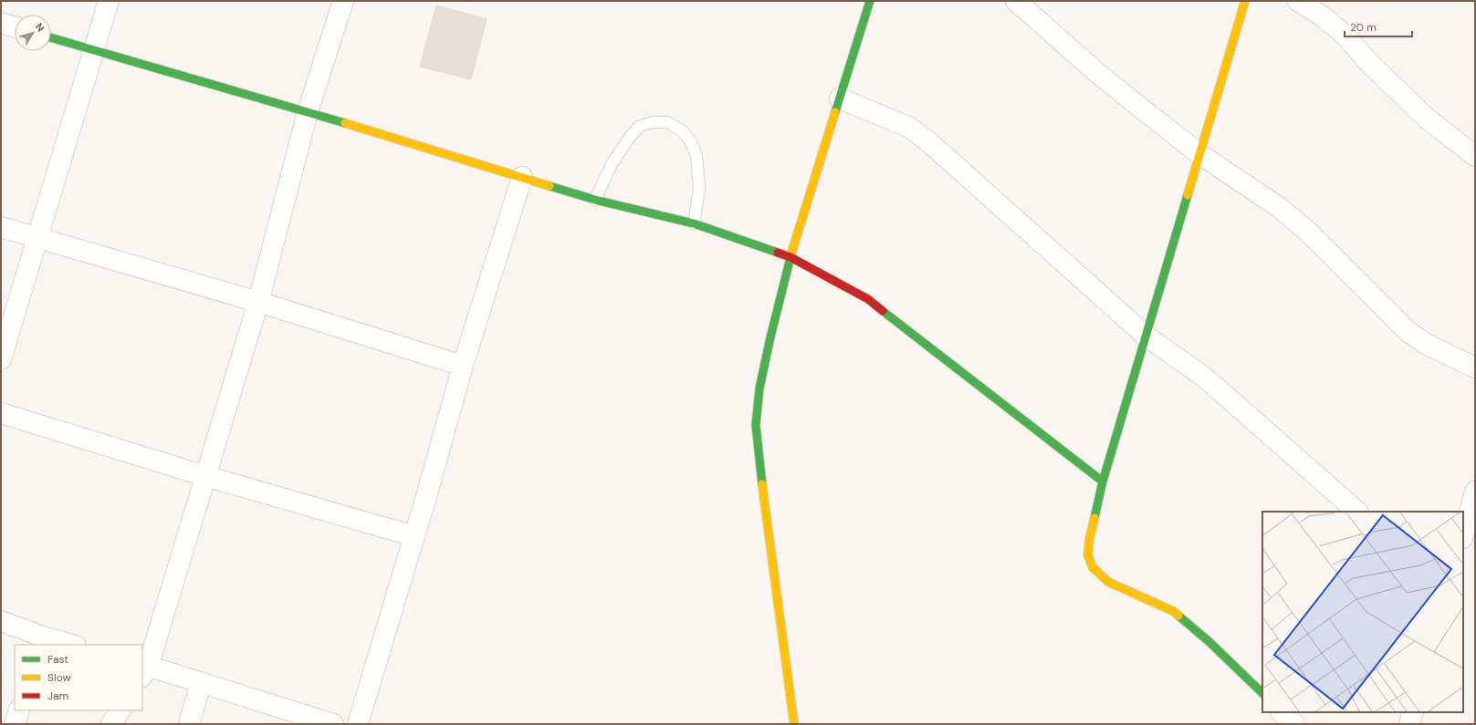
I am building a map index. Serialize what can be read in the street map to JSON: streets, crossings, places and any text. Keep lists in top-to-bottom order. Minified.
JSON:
{"legend":["Fast","Slow","Jam"],"scale_bar":"20 m","north":"top right"}
